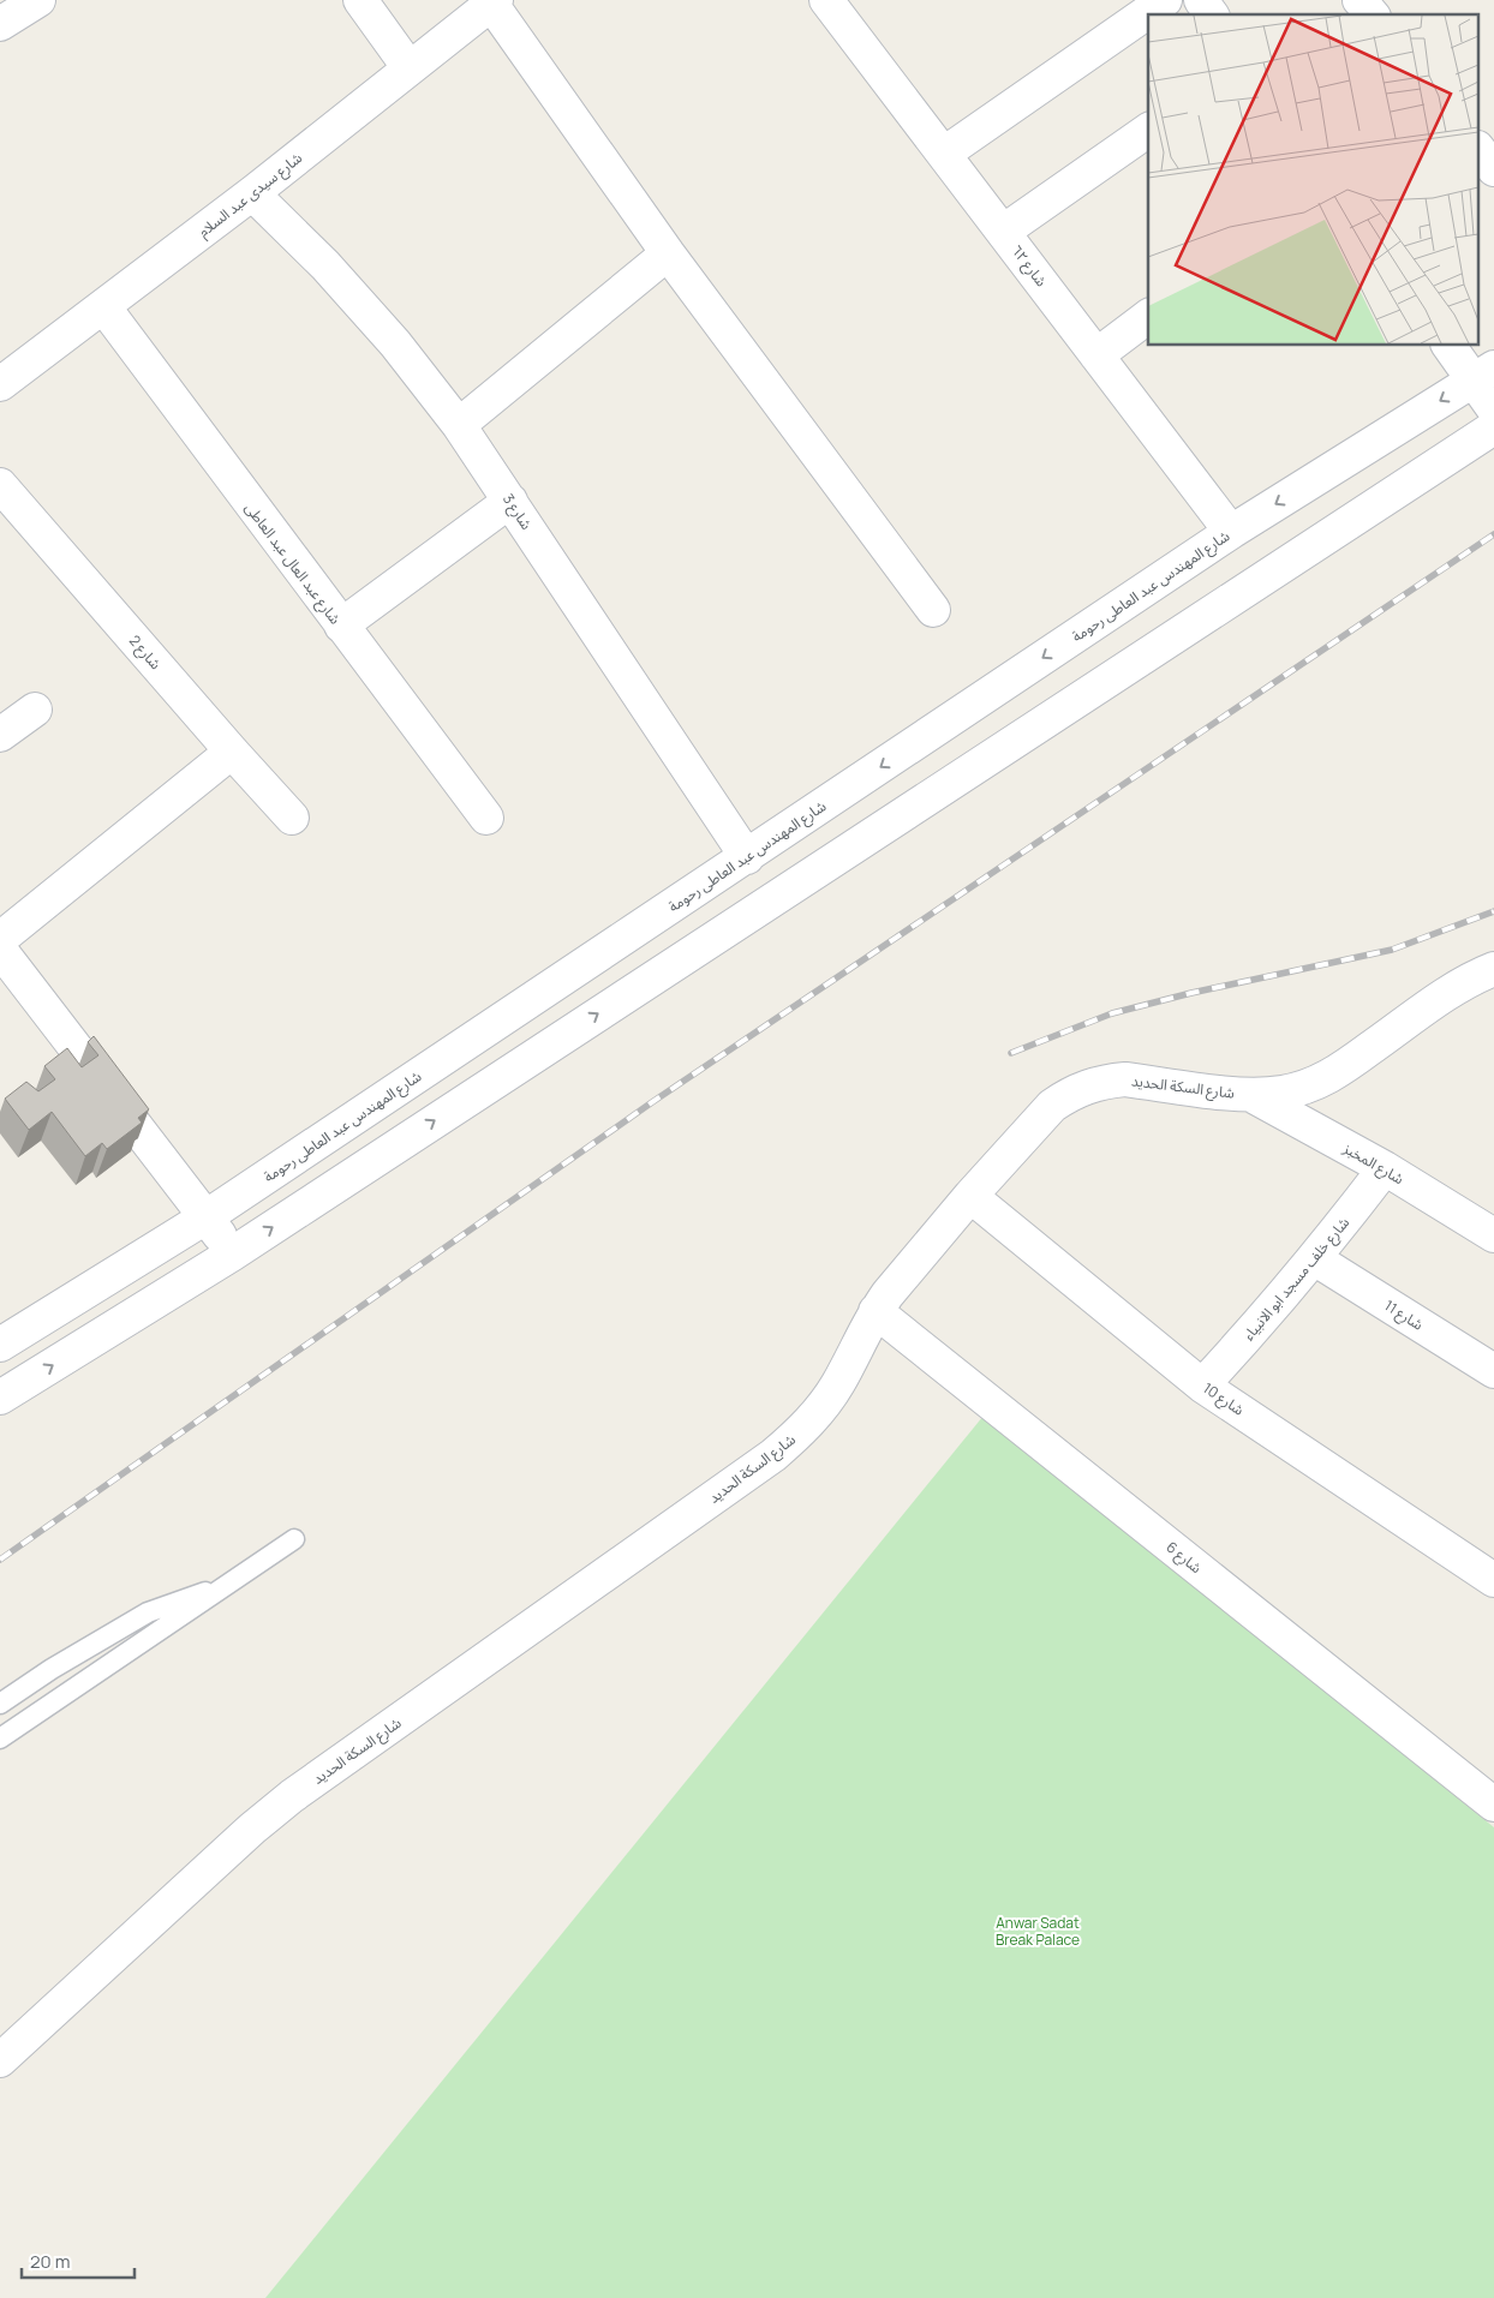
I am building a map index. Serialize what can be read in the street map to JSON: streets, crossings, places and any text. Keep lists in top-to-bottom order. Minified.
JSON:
{"streets":{"street":["شارع سيدى عبد السلام","شارع ٦٢","شارع 3","شارع عبد العال عبد العاطى","شارع المهندس عبد العاطى رحومة","شارع 2","شارع السكة الحديد","شارع المخبز","شارع خلف مسجد ابو الانبياء","شارع 11","شارع 10","شارع 6"]},"crossings":[["شارع سيدى عبد السلام","شارع 3"],["شارع سيدى عبد السلام","شارع عبد العال عبد العاطى"],["شارع ٦٢","شارع المهندس عبد العاطى رحومة"],["شارع 3","شارع المهندس عبد العاطى رحومة"],["شارع السكة الحديد","شارع المخبز"],["شارع السكة الحديد","شارع 10"],["شارع السكة الحديد","شارع 6"],["شارع المخبز","شارع خلف مسجد ابو الانبياء"],["شارع خلف مسجد ابو الانبياء","شارع 11"],["شارع خلف مسجد ابو الانبياء","شارع 10"]],"parks":["Anwar Sadat Break Palace"],"scale_bar":"20 m"}
